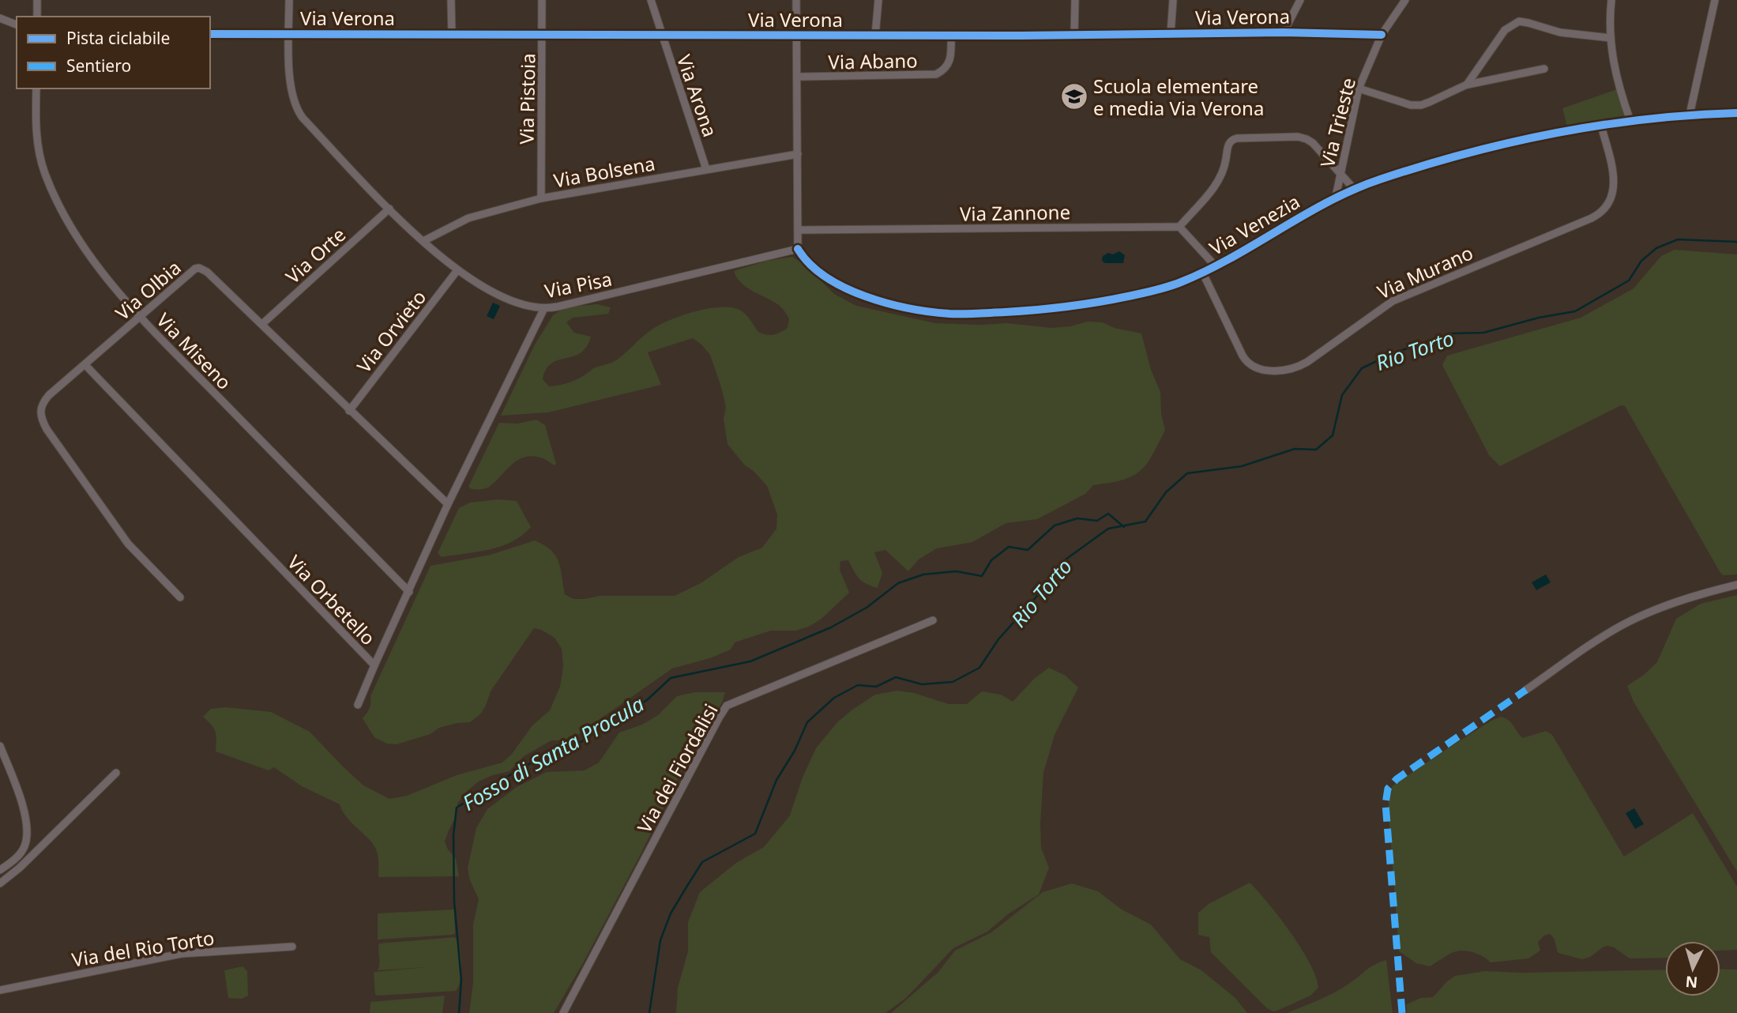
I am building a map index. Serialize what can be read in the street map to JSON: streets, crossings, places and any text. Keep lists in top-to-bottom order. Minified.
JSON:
{"streets":{"street":["Via Verona","Via Abano","Via Arona","Via Pistoia","Via Trieste","Via Bolsena","Via Zannone","Via Venezia","Via Orte","Via Murano","Via Pisa","Via Olbia","Via Orvieto","Via Miseno","Via Orbetello","Via dei Fiordalisi","Via del Rio Torto"]},"crossings":[["Via Verona","Via Abano"],["Via Verona","Via Arona"],["Via Verona","Via Pistoia"],["Via Verona","Via Trieste"],["Via Verona","Via Pisa"],["Via Arona","Via Bolsena"],["Via Pistoia","Via Bolsena"],["Via Trieste","Via Venezia"],["Via Bolsena","Via Pisa"],["Via Venezia","Via Murano"],["Via Venezia","Via Pisa"],["Via Orte","Via Pisa"],["Via Orte","Via Olbia"],["Via Pisa","Via Orvieto"],["Via Pisa","Via Orbetello"],["Via Olbia","Via Orvieto"],["Via Olbia","Via Miseno"],["Via Olbia","Via Orbetello"],["Via Miseno","Via Orbetello"]],"water":["Rio Torto","Fosso di Santa Procula"],"places":{"school or university":["Scuola elementare e media Via Verona"]},"legend":["Pista ciclabile","Sentiero"],"north":"bottom"}
